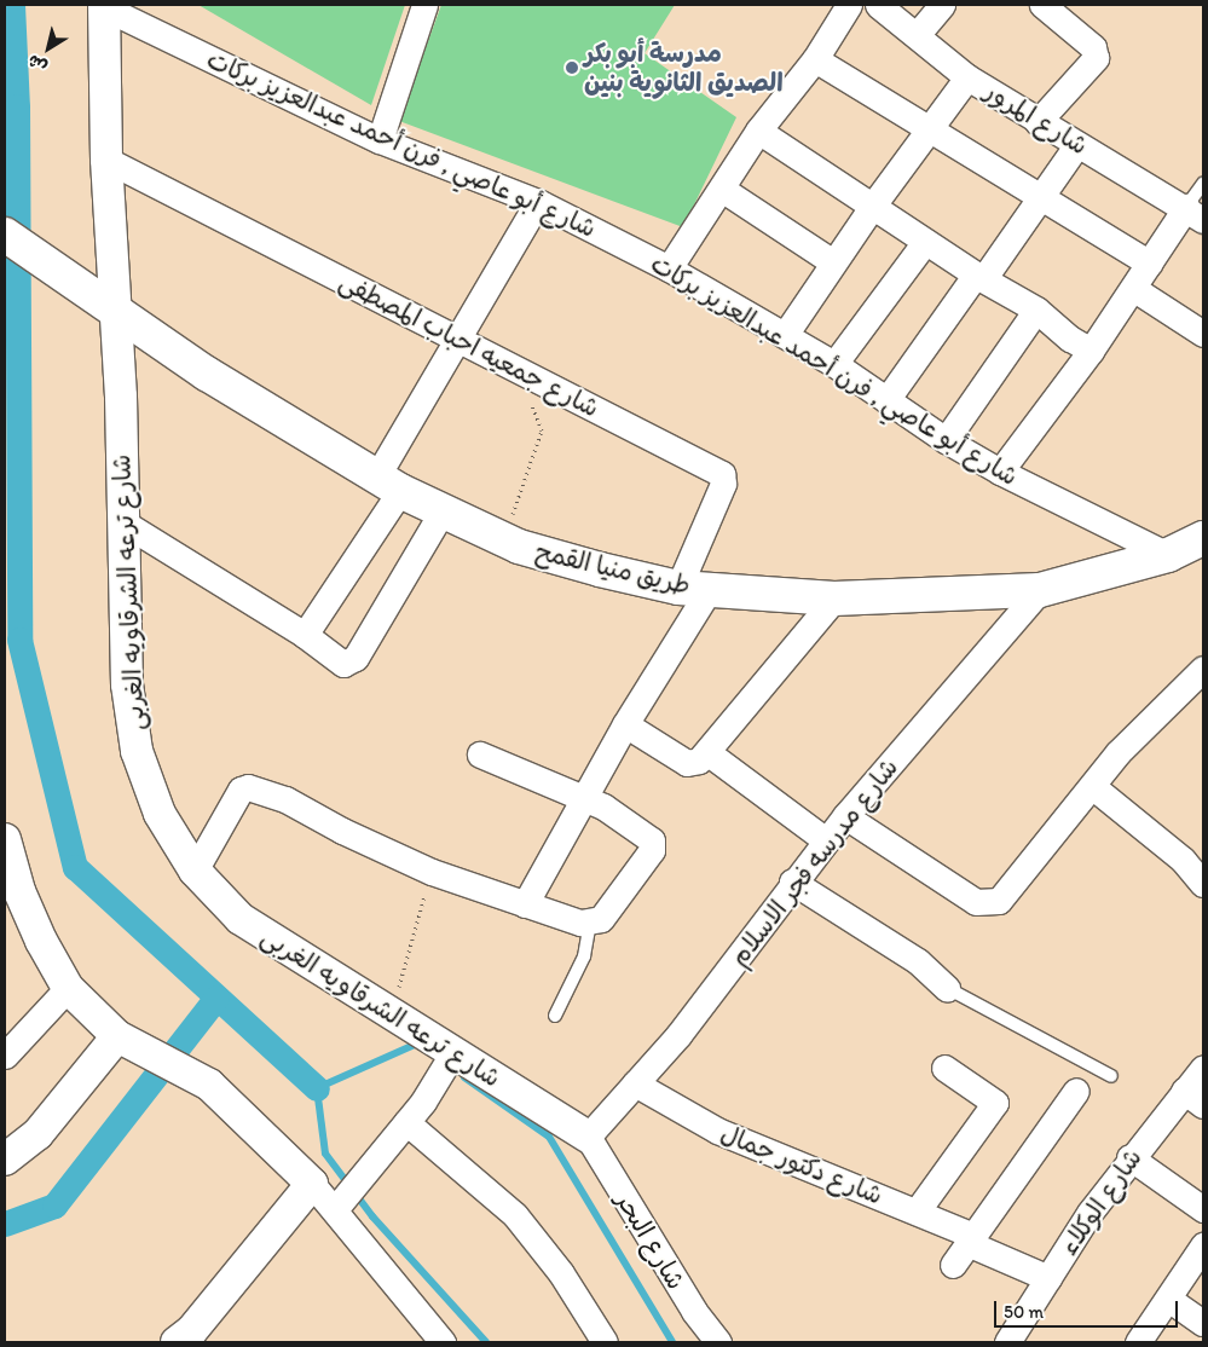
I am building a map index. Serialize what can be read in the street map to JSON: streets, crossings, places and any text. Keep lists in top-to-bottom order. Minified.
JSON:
{"streets":{"main road":["طريق منيا القمح"],"street":["شارع المرور","شارع أبو عاصي , فرن أحمد عبدالعزيز بركات","شارع جمعيه احباب المصطفى","شارع ترعه الشرقاويه الغربى","شارع مدرسه فجر الاسلام","شارع دكتور جمال","شارع الوكلاء","شارع البحر"]},"crossings":[["شارع أبو عاصي , فرن أحمد عبدالعزيز بركات","طريق منيا القمح"],["شارع أبو عاصي , فرن أحمد عبدالعزيز بركات","شارع ترعه الشرقاويه الغربى"],["شارع جمعيه احباب المصطفى","طريق منيا القمح"],["شارع جمعيه احباب المصطفى","شارع ترعه الشرقاويه الغربى"],["طريق منيا القمح","شارع ترعه الشرقاويه الغربى"],["طريق منيا القمح","شارع مدرسه فجر الاسلام"],["شارع ترعه الشرقاويه الغربى","شارع مدرسه فجر الاسلام"],["شارع ترعه الشرقاويه الغربى","شارع البحر"],["شارع مدرسه فجر الاسلام","شارع دكتور جمال"],["شارع مدرسه فجر الاسلام","شارع البحر"],["شارع دكتور جمال","شارع الوكلاء"]],"places":["مدرسة أبو بكر الصديق الثانوية بنين"],"scale_bar":"50 m","north":"bottom left"}
